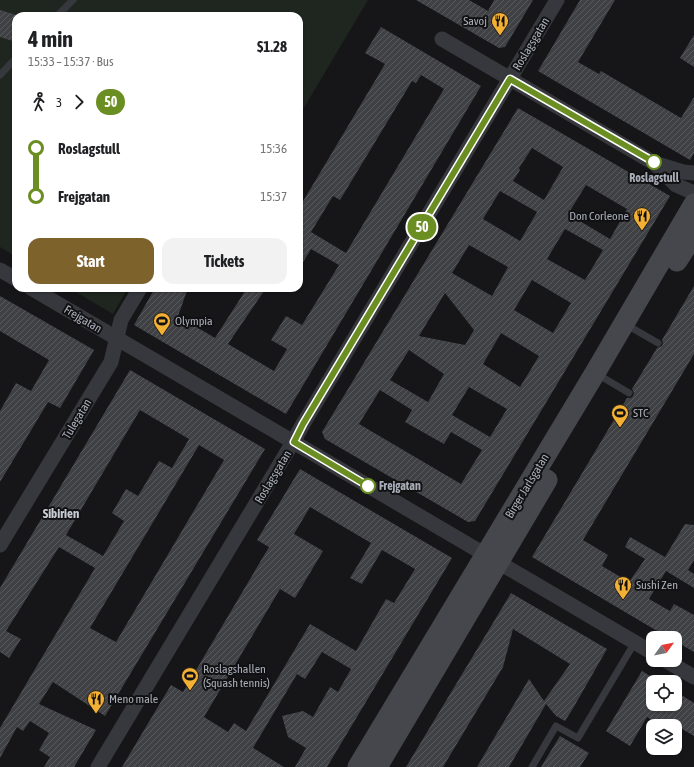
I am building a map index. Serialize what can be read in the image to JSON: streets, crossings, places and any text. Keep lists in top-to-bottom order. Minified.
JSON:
{"streets":{"street":["Roslagsgatan","Frejgatan","Tulegatan","Birger Jarlsgatan"]},"crossings":[["Roslagsgatan","Frejgatan"],["Frejgatan","Tulegatan"],["Frejgatan","Birger Jarlsgatan"]],"districts":["Sibirien"],"places":{"restaurant":["Savoj","Don Corleone","Sushi Zen","Meno male"],"other":["Roslagstull","Frejgatan"],"sports":["Olympia","STC","Roslagshallen (Squash tennis)"]},"lines":["bus line 50"],"north":"top right","page":{"on_map":"50","heading":["4 min","15:33 – 15:37 · Bus","$1.28"],"legs":["3","50"],"list":[{"name":"Roslagstull","value":"15:36"},{"name":"Frejgatan","value":"15:37"}],"buttons":["Start","Tickets"]}}
